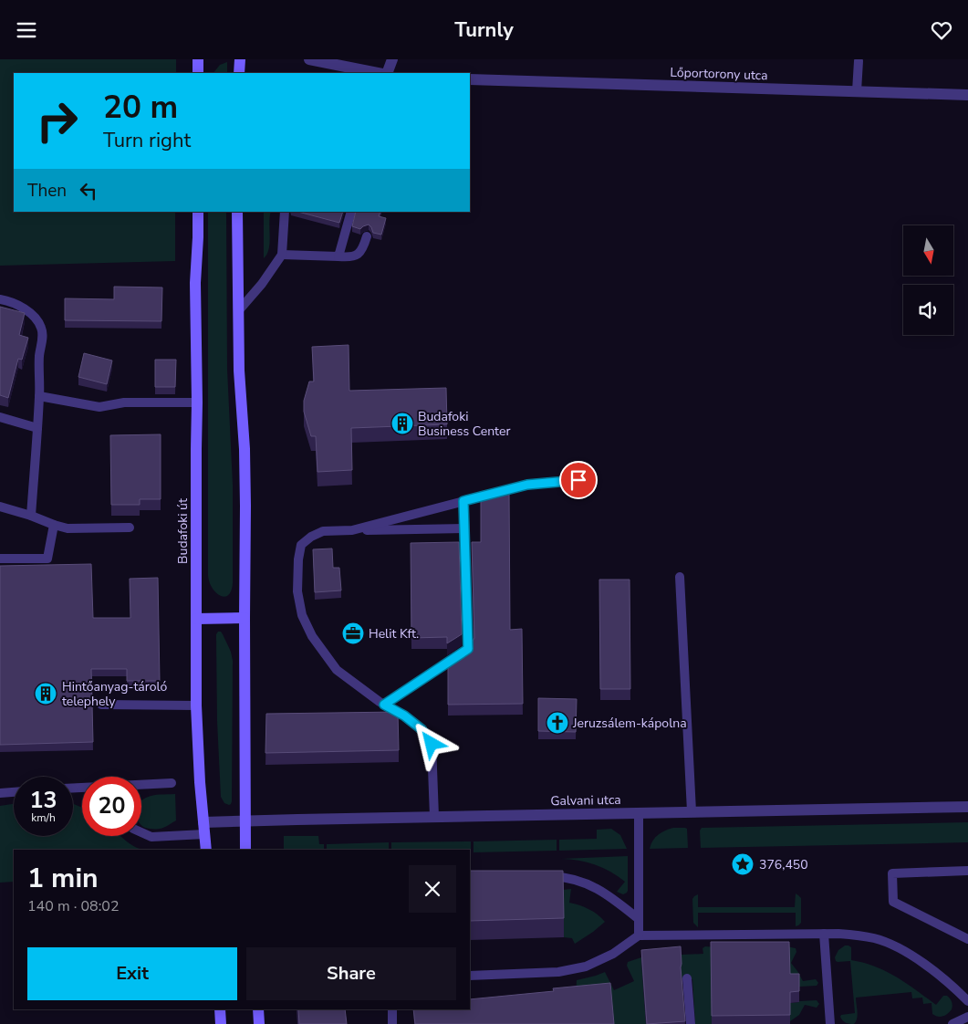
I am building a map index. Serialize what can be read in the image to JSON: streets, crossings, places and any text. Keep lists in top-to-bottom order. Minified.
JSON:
{"streets":{"main road":["Budafoki út"],"street":["Lőportorony utca","Galvani utca"]},"crossings":[["Budafoki út","Galvani utca"]],"places":{"building":["Budafoki Business Center","Hintőanyag-tároló telephely"],"office":["Helit Kft."],"church":["Jeruzsálem-kápolna"],"place":["376,450"]},"north":"bottom","page":{"header":"Turnly","turn":["20 m","Turn right"],"then":"Then","speed":"13 km/h","limit":"20","heading":["1 min","140 m · 08:02"],"buttons":["Exit","Share"]}}
